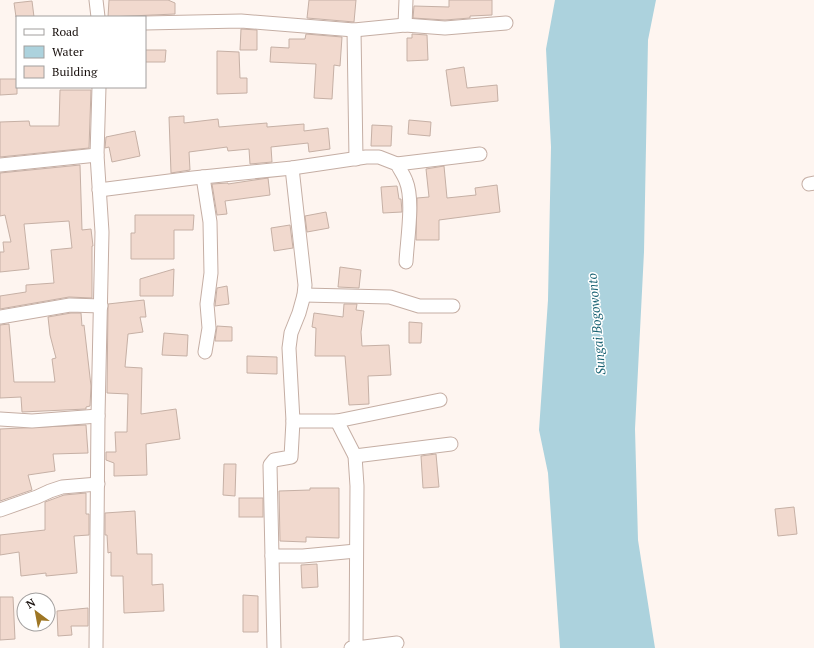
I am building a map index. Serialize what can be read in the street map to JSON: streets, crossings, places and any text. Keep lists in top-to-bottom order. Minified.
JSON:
{"water":["Sungai Bogowonto"],"legend":["Road","Water","Building"],"north":"top left"}
